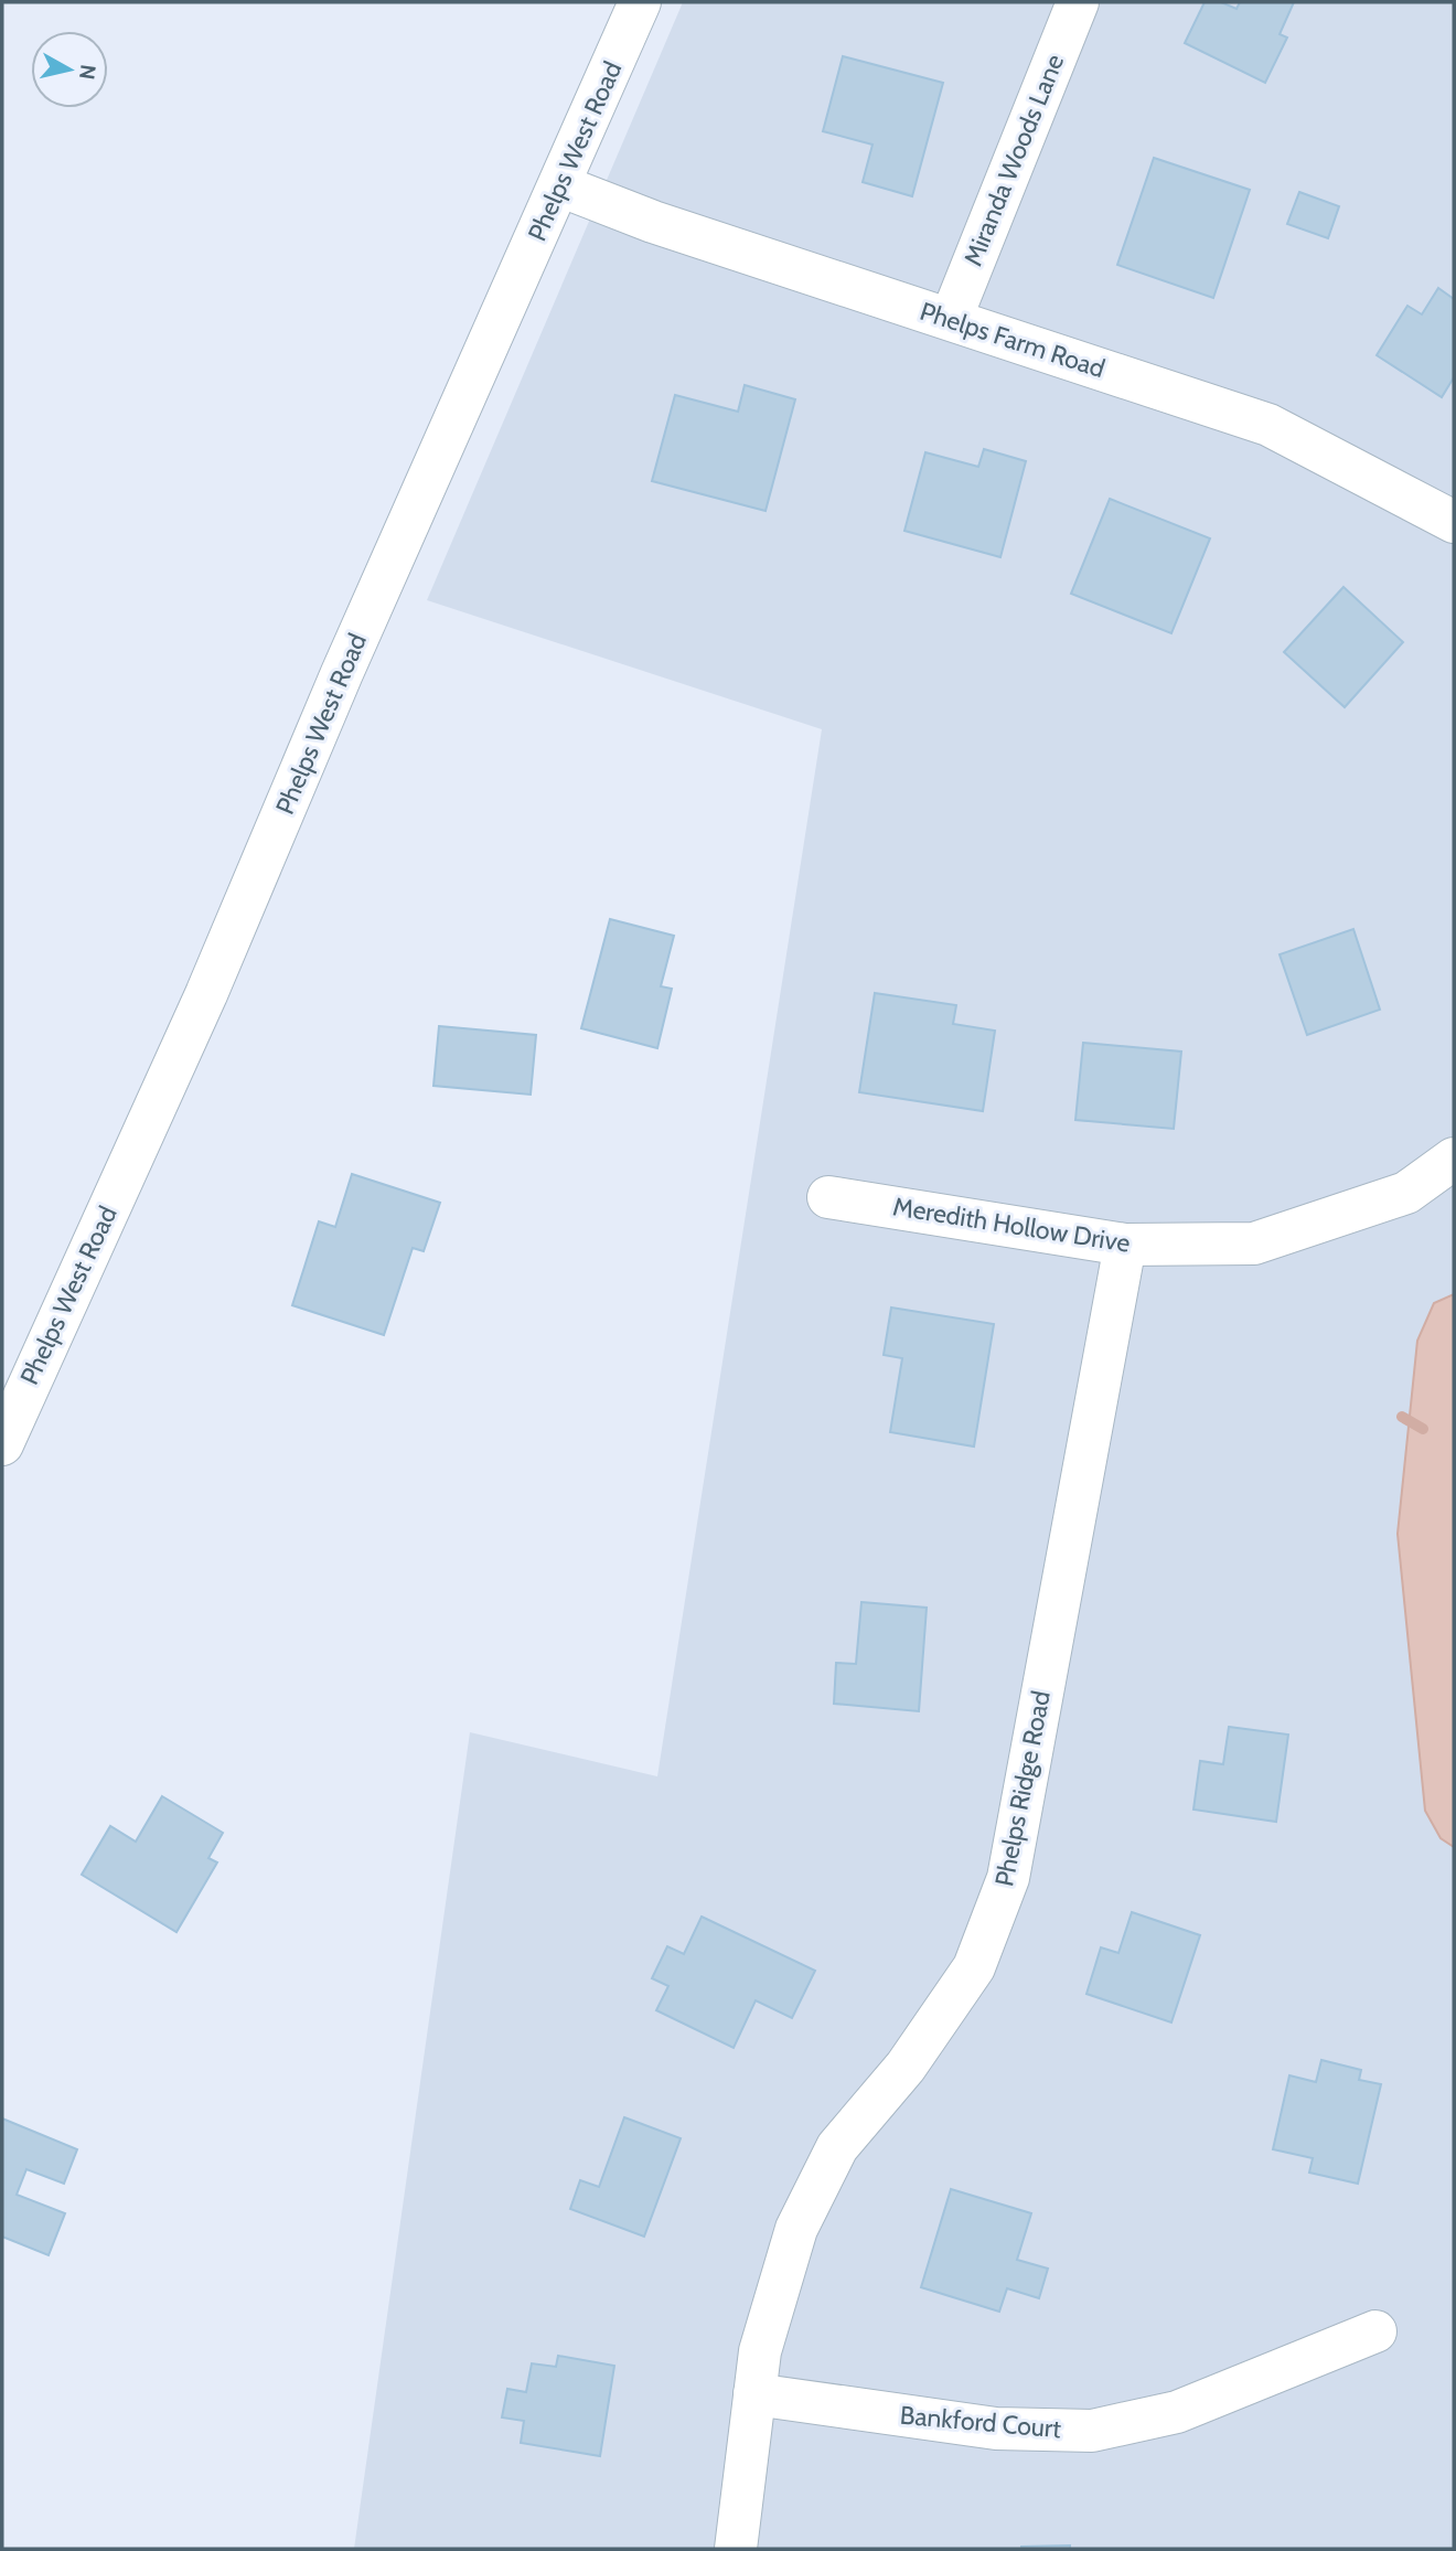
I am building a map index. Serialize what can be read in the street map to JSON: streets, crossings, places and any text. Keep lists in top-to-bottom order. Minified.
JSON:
{"streets":{"street":["Phelps West Road","Miranda Woods Lane","Phelps Farm Road","Meredith Hollow Drive","Phelps Ridge Road","Bankford Court"]},"crossings":[["Phelps West Road","Phelps Farm Road"],["Miranda Woods Lane","Phelps Farm Road"],["Meredith Hollow Drive","Phelps Ridge Road"],["Phelps Ridge Road","Bankford Court"]],"north":"right"}
